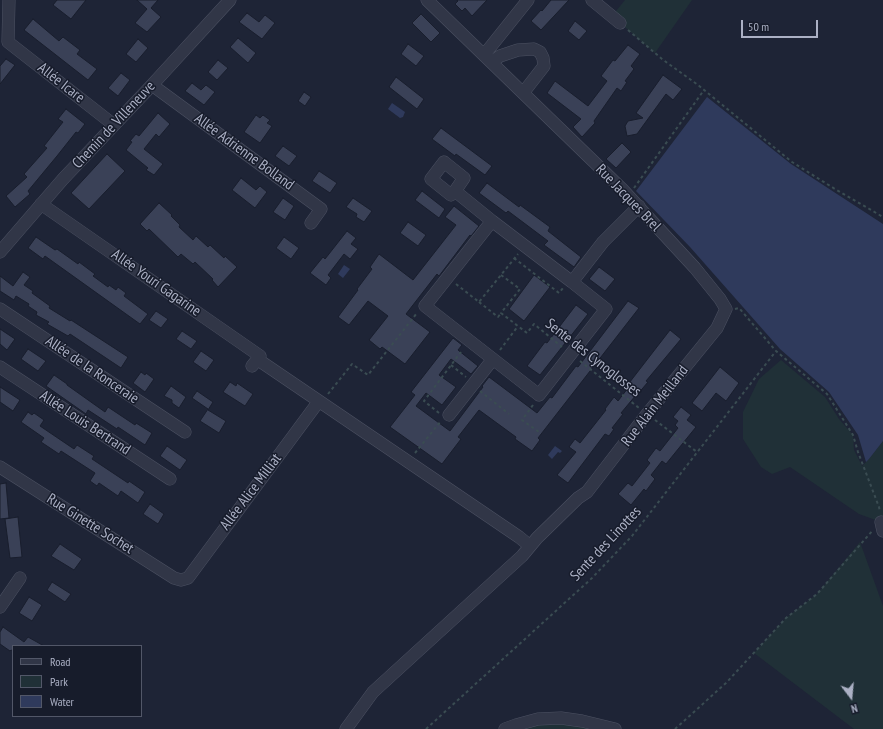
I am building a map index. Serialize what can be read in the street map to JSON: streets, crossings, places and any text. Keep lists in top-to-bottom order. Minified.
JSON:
{"streets":{"street":["Allée Icare","Chemin de Villeneuve","Allée Adrienne Bolland","Rue Jacques Brel","Allée Youri Gagarine","Allée de la Ronceraie","Rue Alain Meilland","Allée Louis Bertrand","Allée Alice Milliat","Rue Ginette Sochet"],"path":["Sente des Cynoglosses","Sente des Linottes"]},"crossings":[["Allée Icare","Chemin de Villeneuve"],["Chemin de Villeneuve","Allée Adrienne Bolland"],["Chemin de Villeneuve","Allée Youri Gagarine"],["Rue Jacques Brel","Rue Alain Meilland"],["Allée Youri Gagarine","Allée Alice Milliat"],["Sente des Cynoglosses","Rue Alain Meilland"],["Sente des Cynoglosses","Sente des Linottes"],["Allée Alice Milliat","Rue Ginette Sochet"]],"legend":["Road","Park","Water"],"scale_bar":"50 m","north":"bottom"}
